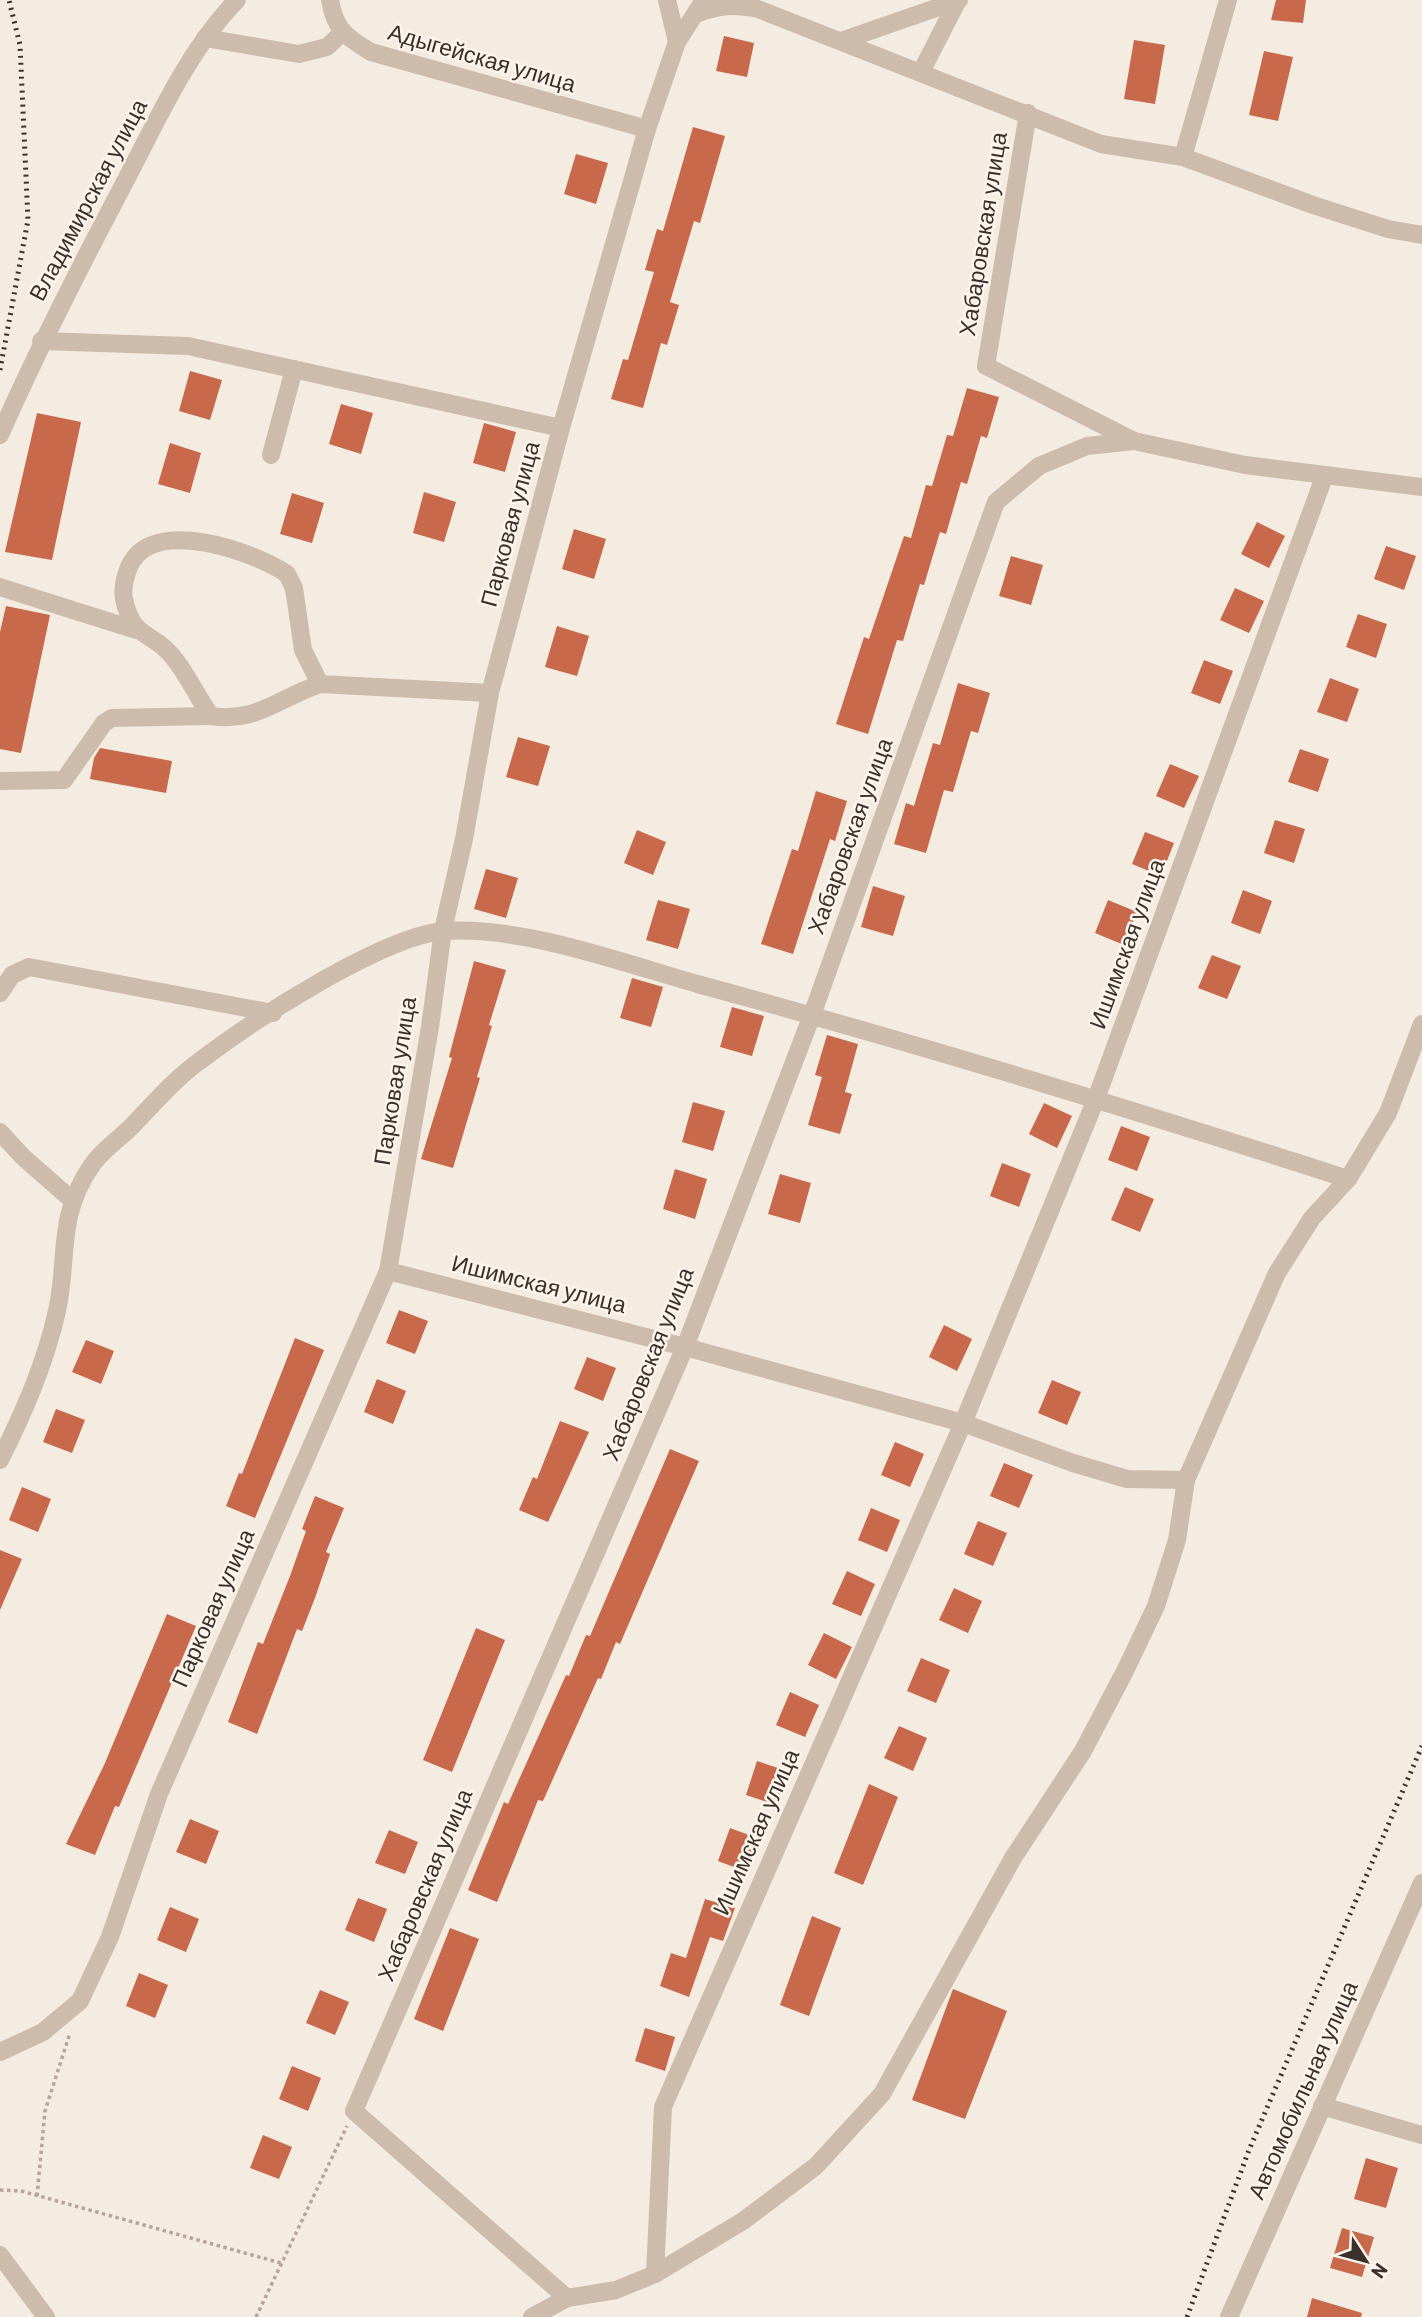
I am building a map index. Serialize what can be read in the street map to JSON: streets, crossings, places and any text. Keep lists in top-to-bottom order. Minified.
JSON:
{"streets":{"street":["Адыгейская улица","Владимирская улица","Хабаровская улица","Парковая улица","Ишимская улица","Автомобильная улица"]},"crossings":[["Адыгейская улица","Парковая улица"],["Хабаровская улица","Ишимская улица"],["Парковая улица","Ишимская улица"]],"north":"bottom right"}
